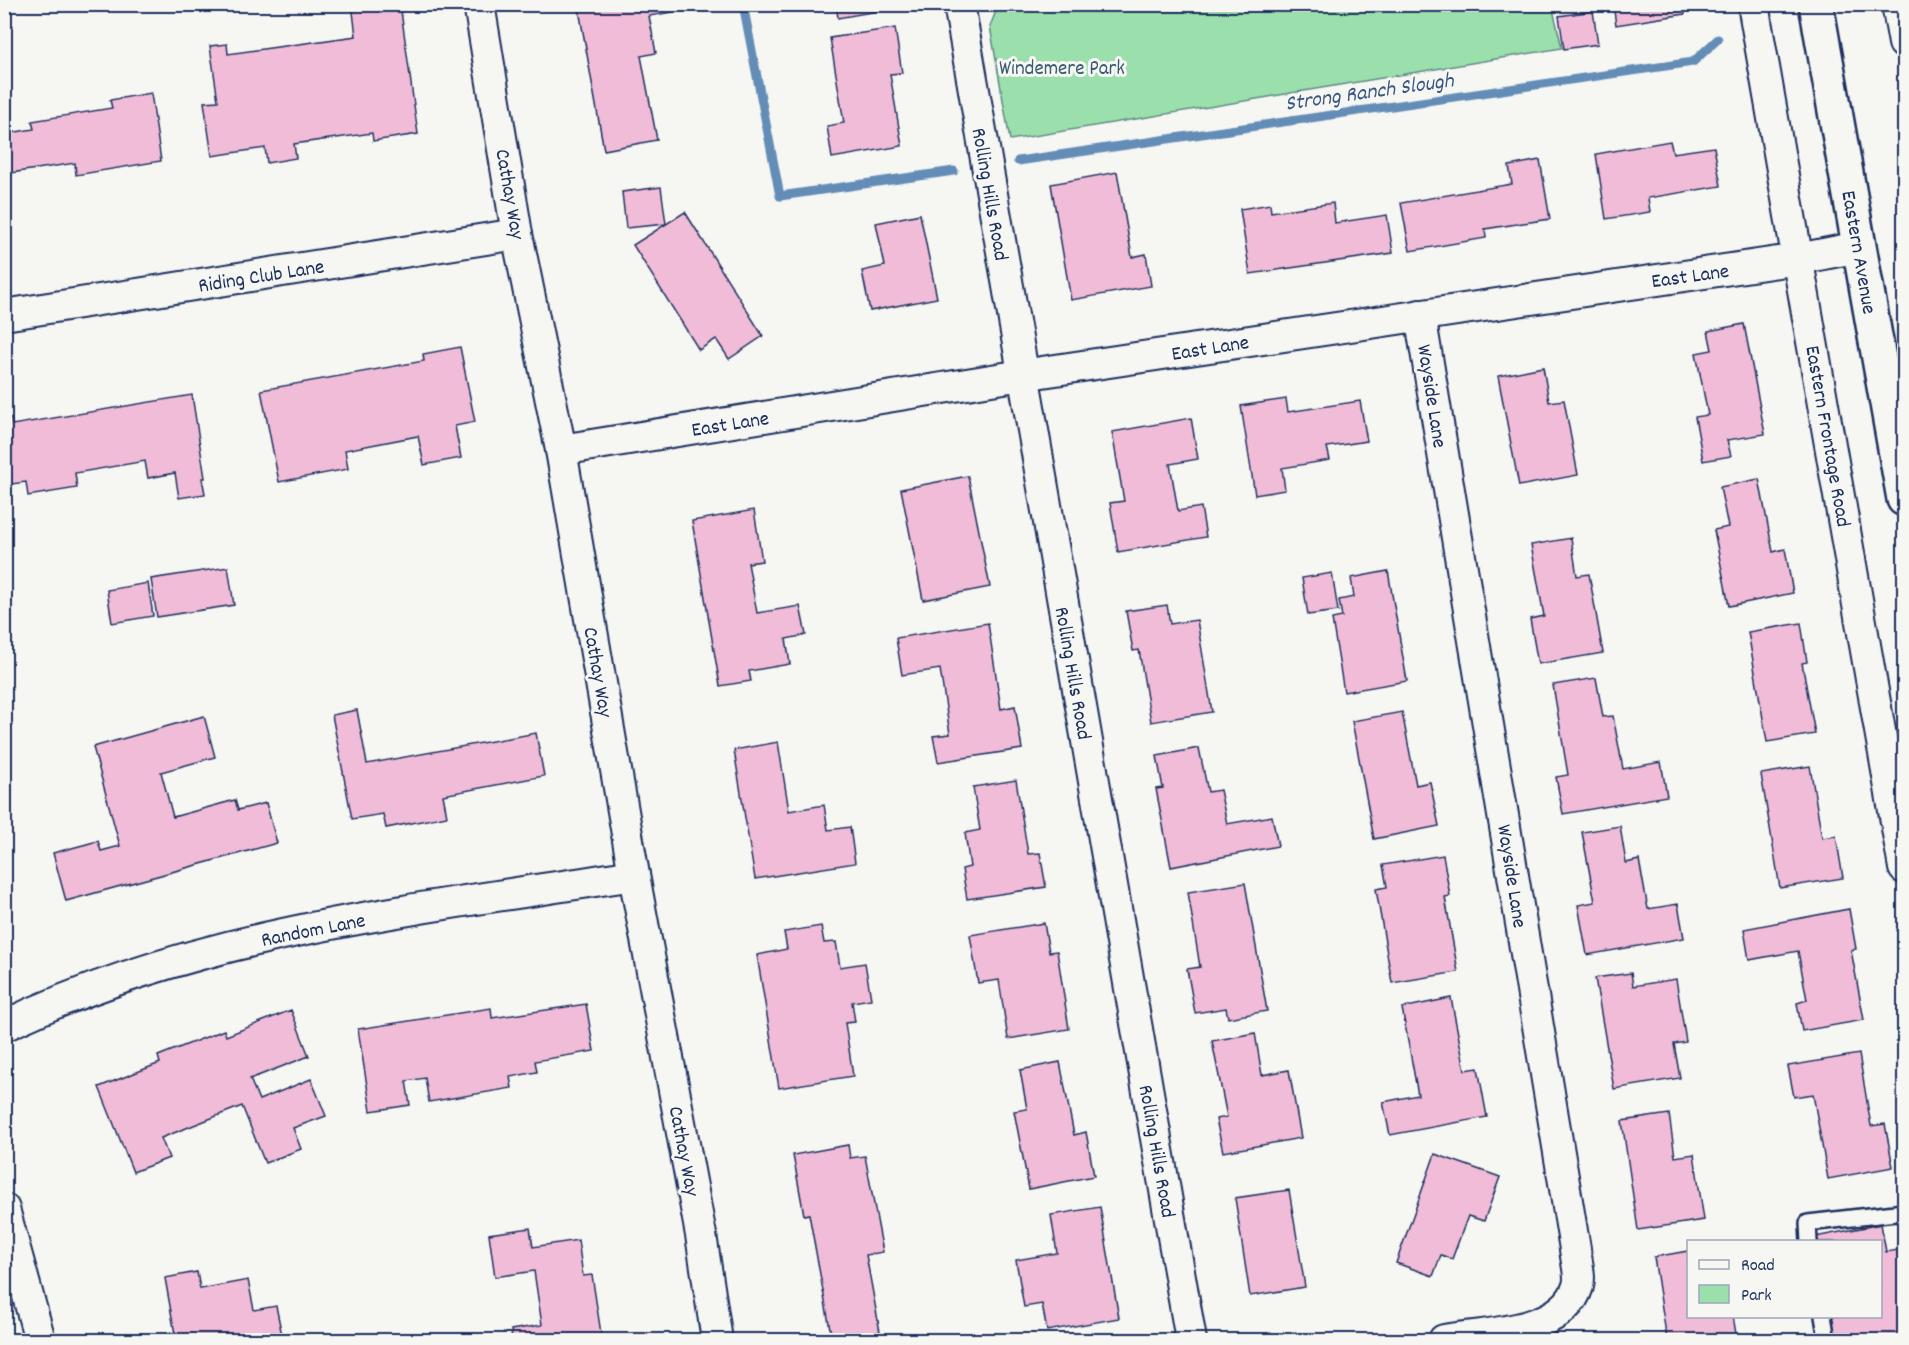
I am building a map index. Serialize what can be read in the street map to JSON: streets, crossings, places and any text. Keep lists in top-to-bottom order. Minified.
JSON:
{"streets":{"main road":["Eastern Avenue"],"street":["Cathay Way","Rolling Hills Road","Riding Club Lane","East Lane","Wayside Lane","Eastern Frontage Road","Random Lane"]},"crossings":[["Cathay Way","Riding Club Lane"],["Cathay Way","East Lane"],["Cathay Way","Random Lane"],["Rolling Hills Road","East Lane"],["Eastern Avenue","East Lane"],["East Lane","Wayside Lane"],["East Lane","Eastern Frontage Road"]],"water":["Strong Ranch Slough"],"parks":["Windemere Park"],"legend":["Road","Park"]}
